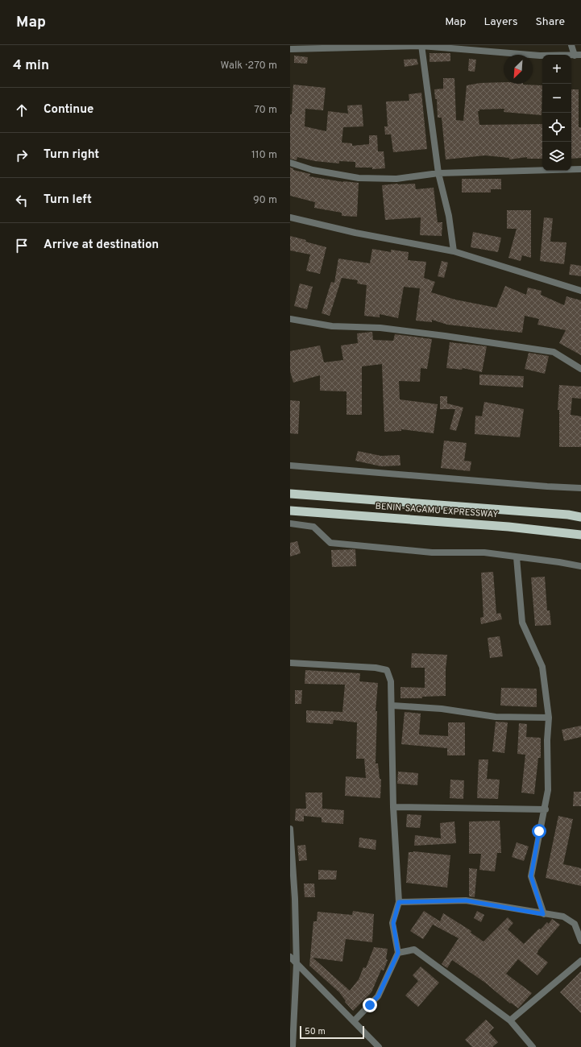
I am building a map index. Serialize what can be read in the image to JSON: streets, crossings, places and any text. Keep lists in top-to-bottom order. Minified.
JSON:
{"streets":{"highway":["BENIN-SAGAMU EXPRESSWAY"]},"scale_bar":"50 m","north":"bottom left","page":{"header":"Map","nav":["Map","Layers","Share"],"heading":["4 min","Walk · 270 m"],"map_buttons":["+","−"],"list":[["Continue","70 m"],["Turn right","110 m"],["Turn left","90 m"],"Arrive at destination"],"scale":"50 m"}}
